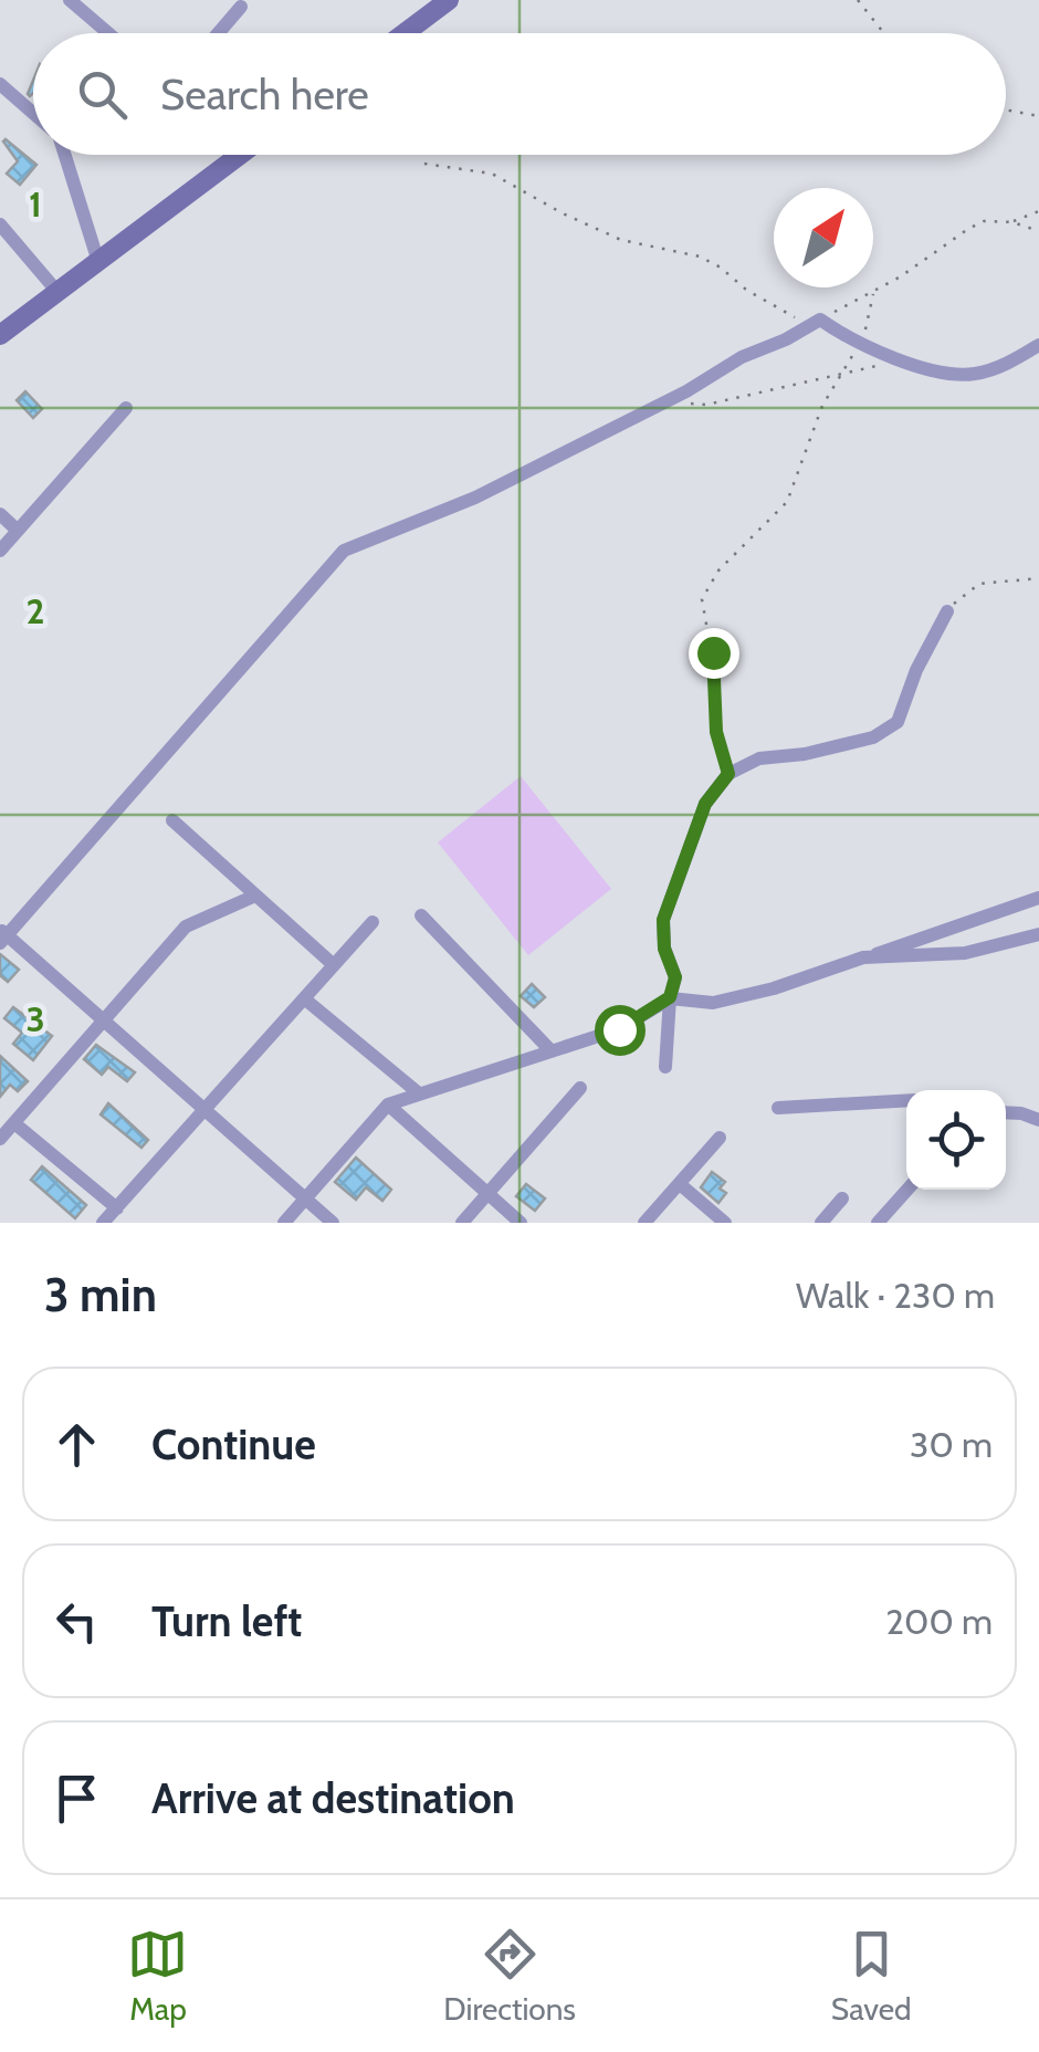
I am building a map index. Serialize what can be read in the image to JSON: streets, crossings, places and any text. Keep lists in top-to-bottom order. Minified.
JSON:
{"north":"top right","page":{"search":"Search here","heading":["3 min","Walk · 230 m"],"list":[["Continue","30 m"],["Turn left","200 m"],"Arrive at destination"],"nav":["Map","Directions","Saved"]},"grid":{"rows":["1","2","3"]}}
